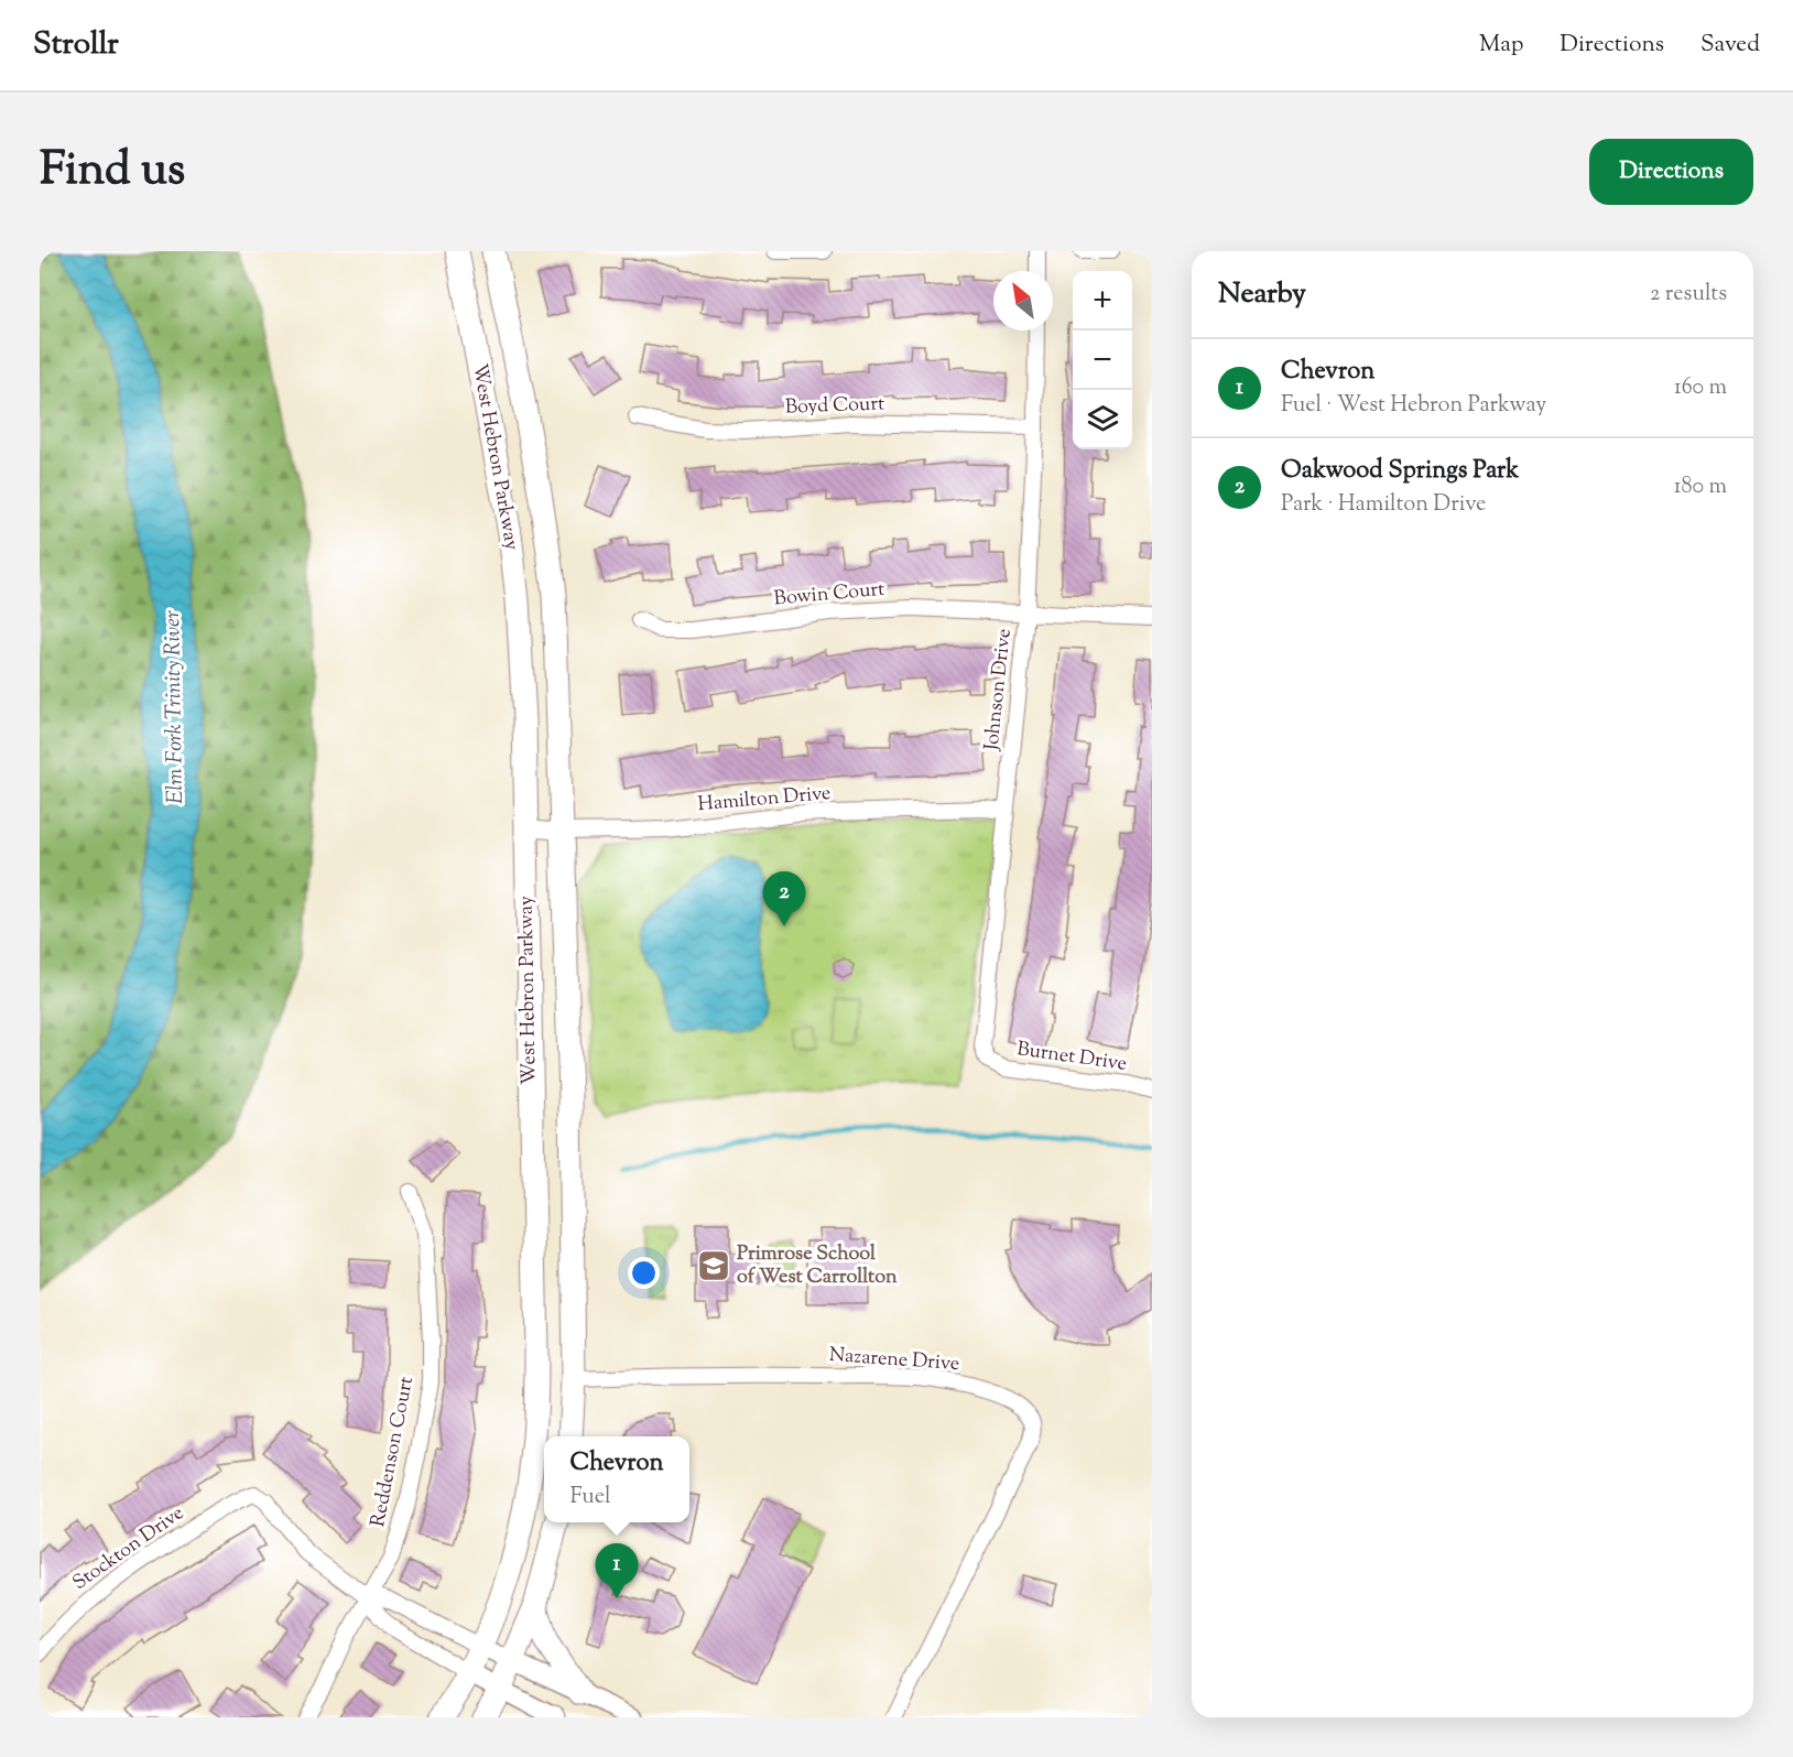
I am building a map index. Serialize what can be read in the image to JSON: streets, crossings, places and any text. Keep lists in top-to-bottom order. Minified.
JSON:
{"streets":{"main road":["West Hebron Parkway"],"street":["Boyd Court","Bowin Court","Johnson Drive","Hamilton Drive","Burnet Drive","Nazarene Drive","Reddenson Court","Stockton Drive"]},"crossings":[["Boyd Court","Johnson Drive"],["West Hebron Parkway","Hamilton Drive"],["West Hebron Parkway","Nazarene Drive"],["Bowin Court","Johnson Drive"],["Johnson Drive","Hamilton Drive"],["Johnson Drive","Burnet Drive"],["Reddenson Court","Stockton Drive"]],"water":["Elm Fork Trinity River"],"places":{"school or university":["Primrose School of West Carrollton"]},"north":"top left","page":{"header":"Strollr","nav":["Map","Directions","Saved"],"title":"Find us","buttons":"Directions","heading":["Nearby","2 results"],"map_buttons":["+","−"],"list":[{"mark":"1","name":"Chevron","note":"Fuel · West Hebron Parkway","value":"160 m"},{"mark":"2","name":"Oakwood Springs Park","note":"Park · Hamilton Drive","value":"180 m"}],"pins":["2","1"],"popup":["Chevron","Fuel"]}}
